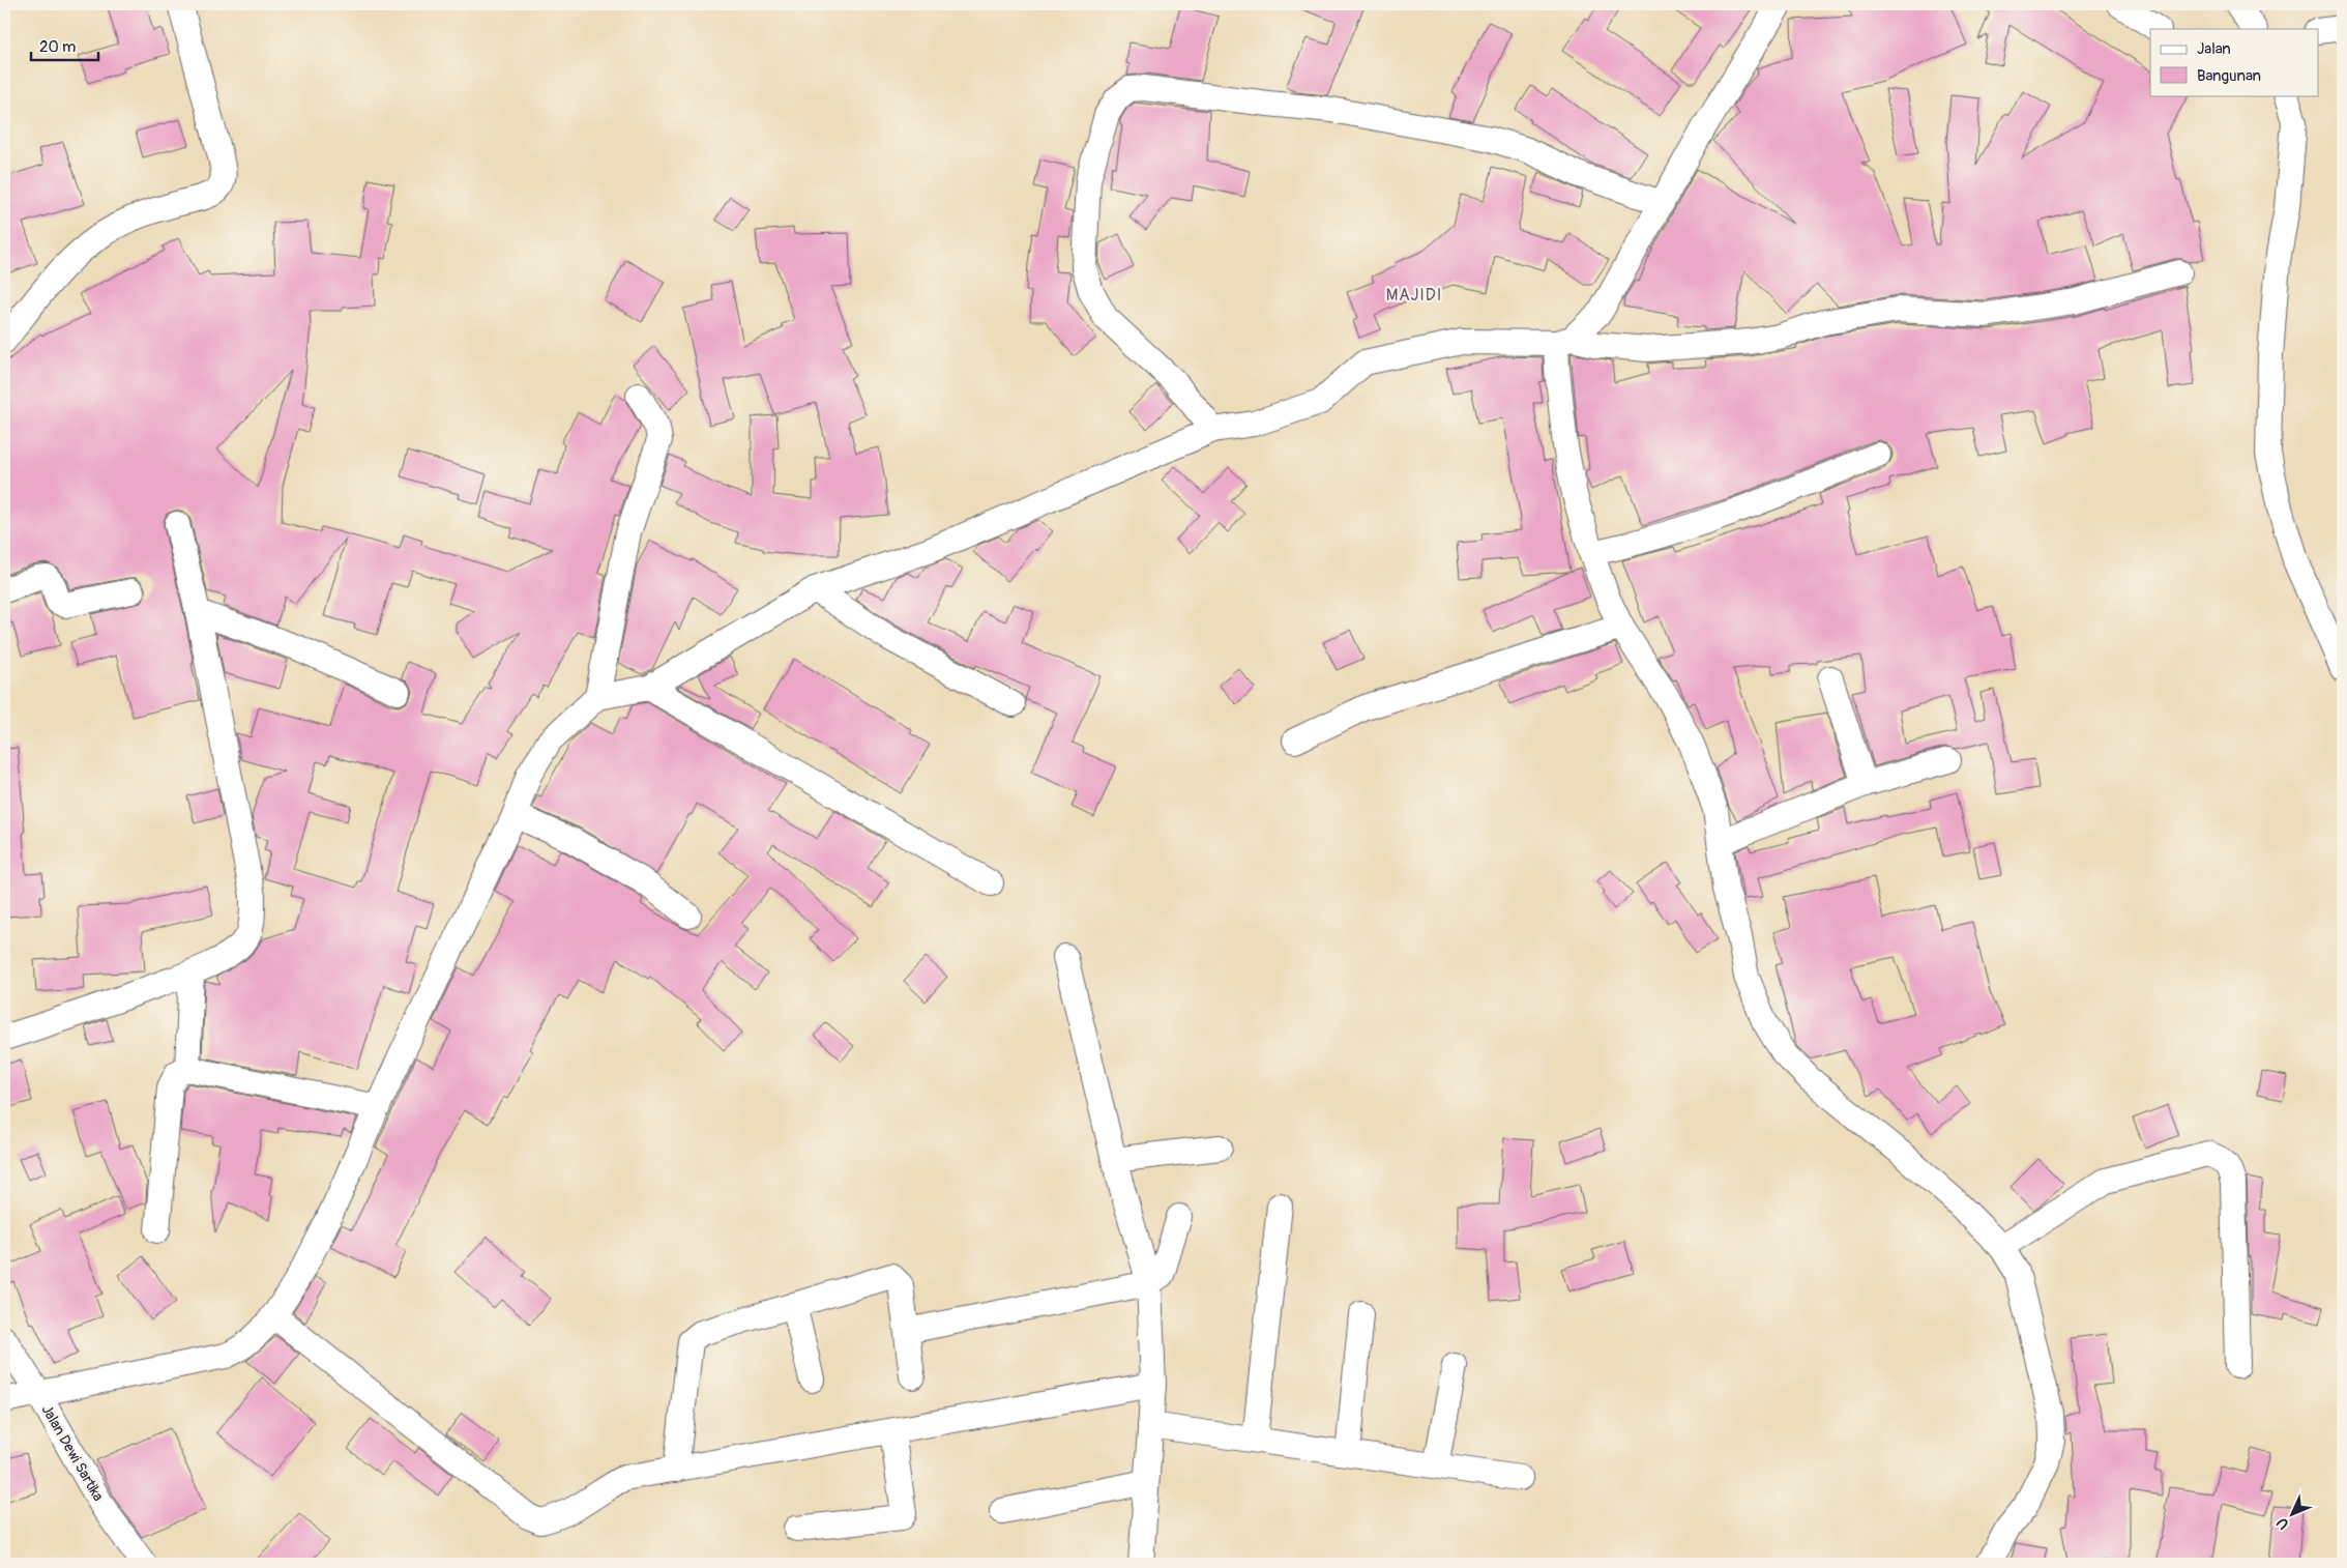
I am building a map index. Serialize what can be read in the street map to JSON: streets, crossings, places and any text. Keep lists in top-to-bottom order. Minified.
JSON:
{"streets":{"street":["Jalan Dewi Sartika"]},"districts":["MAJIDI"],"legend":["Jalan","Bangunan"],"scale_bar":"20 m","north":"bottom left"}
